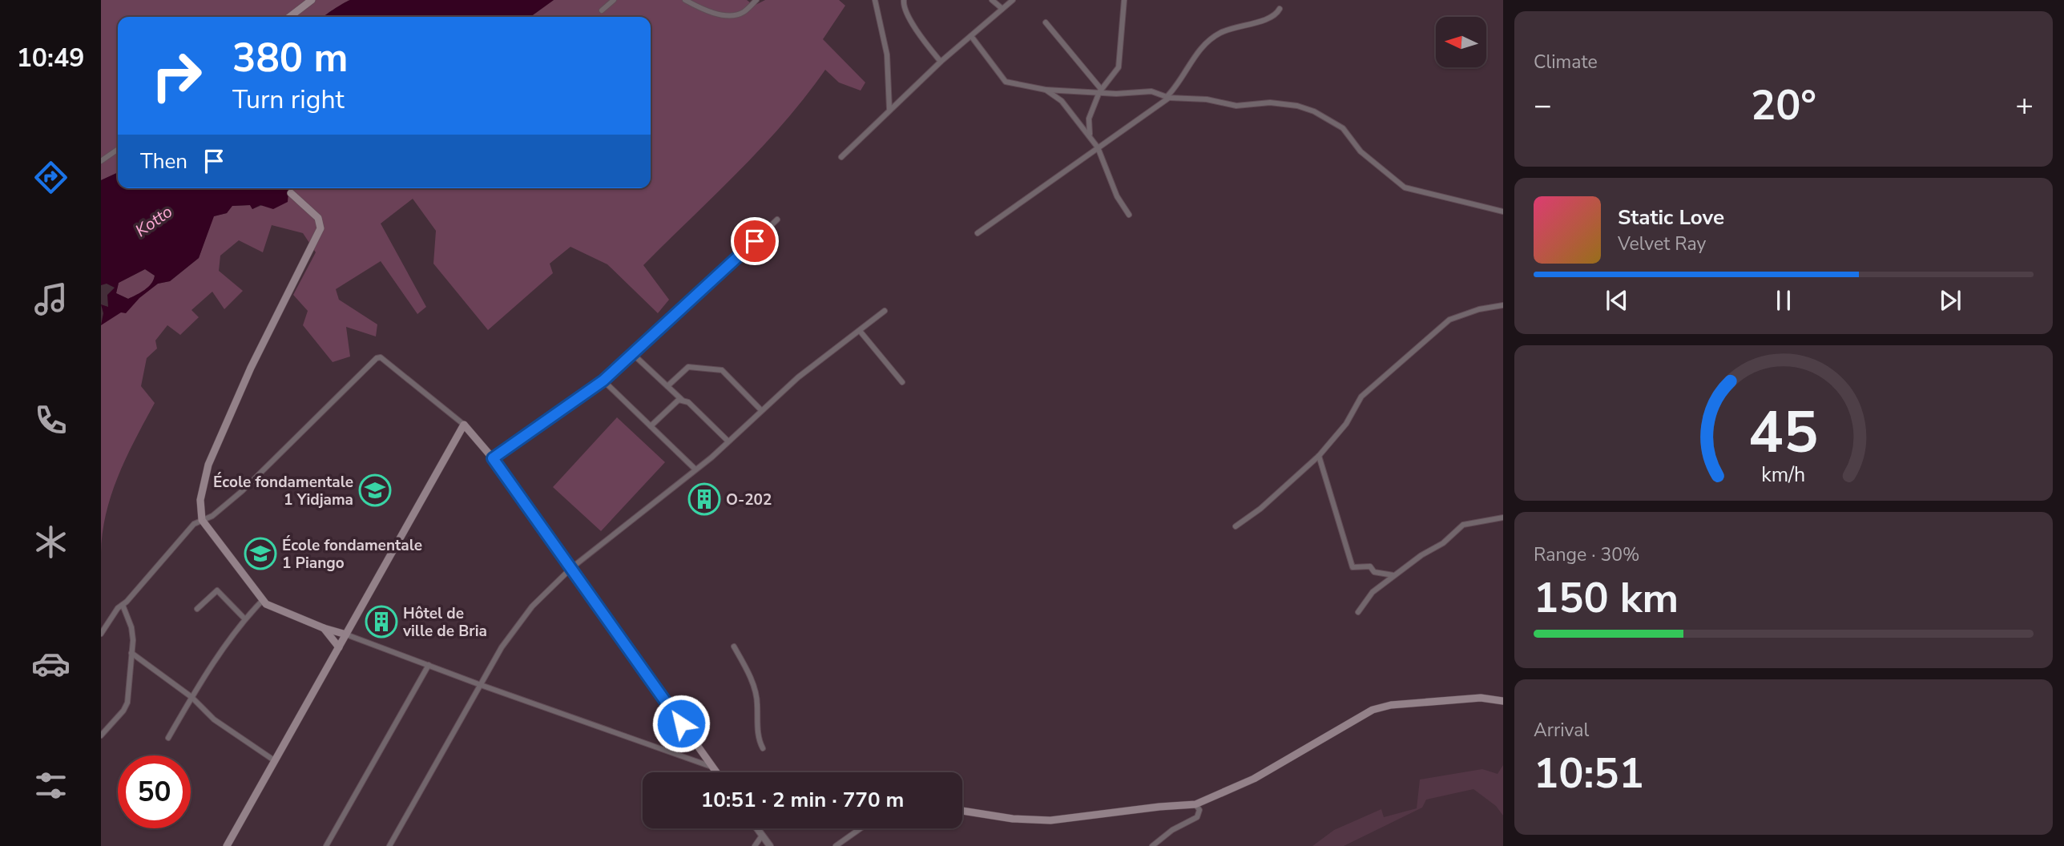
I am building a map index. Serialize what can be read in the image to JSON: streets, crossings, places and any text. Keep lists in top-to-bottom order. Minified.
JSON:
{"water":["Kotto"],"places":{"school or university":["École fondamentale 1 Yidjama","École fondamentale 1 Piango"],"building":["O-202","Hôtel de ville de Bria"]},"north":"left","page":{"tabs":"10:49","tile":["Climate",["Range · 30%","150 km"],["Arrival","10:51"]],"turn":["380 m","Turn right"],"heat":["−","20°","+"],"then":"Then","song":["Static Love","Velvet Ray"],"limit":"50","trip":"10:51 · 2 min · 770 m","gauge":["45","km/h"]}}
